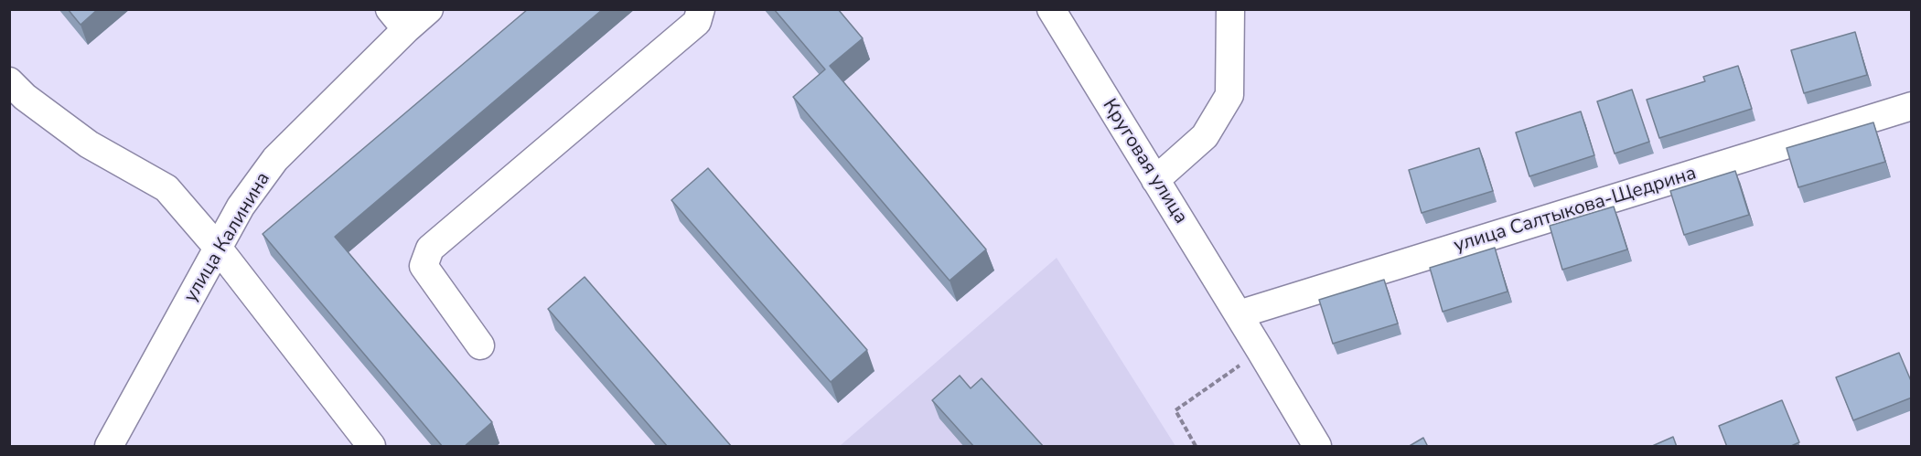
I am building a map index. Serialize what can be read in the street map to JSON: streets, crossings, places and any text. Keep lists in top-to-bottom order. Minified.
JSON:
{"streets":{"street":["Круговая улица","улица Салтыкова-Щедрина","улица Калинина"]},"crossings":[["Круговая улица","улица Салтыкова-Щедрина"]]}
